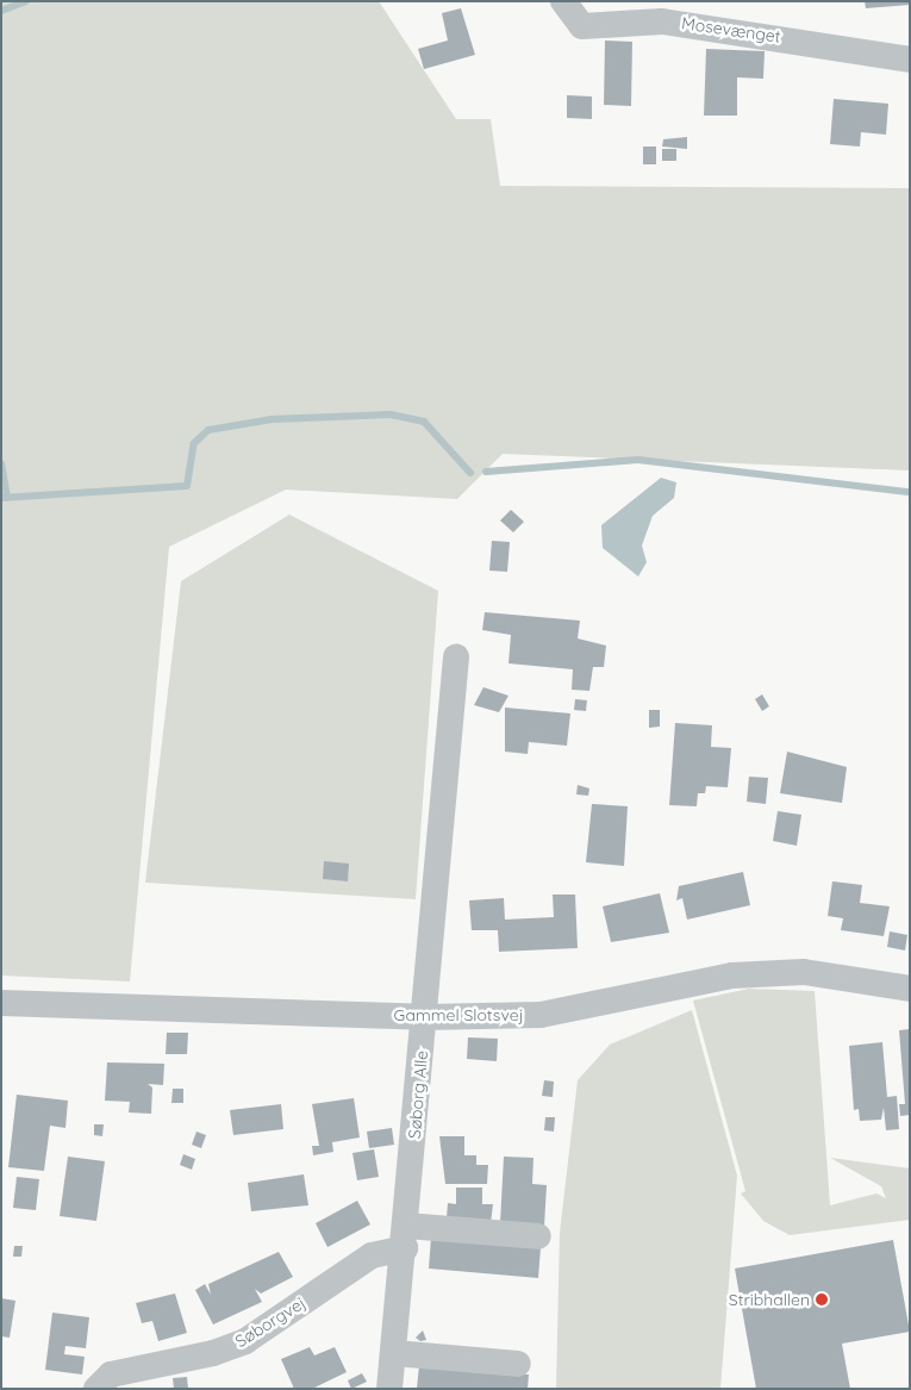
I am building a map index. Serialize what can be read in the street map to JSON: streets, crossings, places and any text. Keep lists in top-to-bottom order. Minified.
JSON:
{"streets":{"street":["Mosevænget","Gammel Slotsvej","Søborg Alle","Søborgvej"]},"crossings":[["Gammel Slotsvej","Søborg Alle"],["Søborg Alle","Søborgvej"]],"places":["Stribhallen"]}
